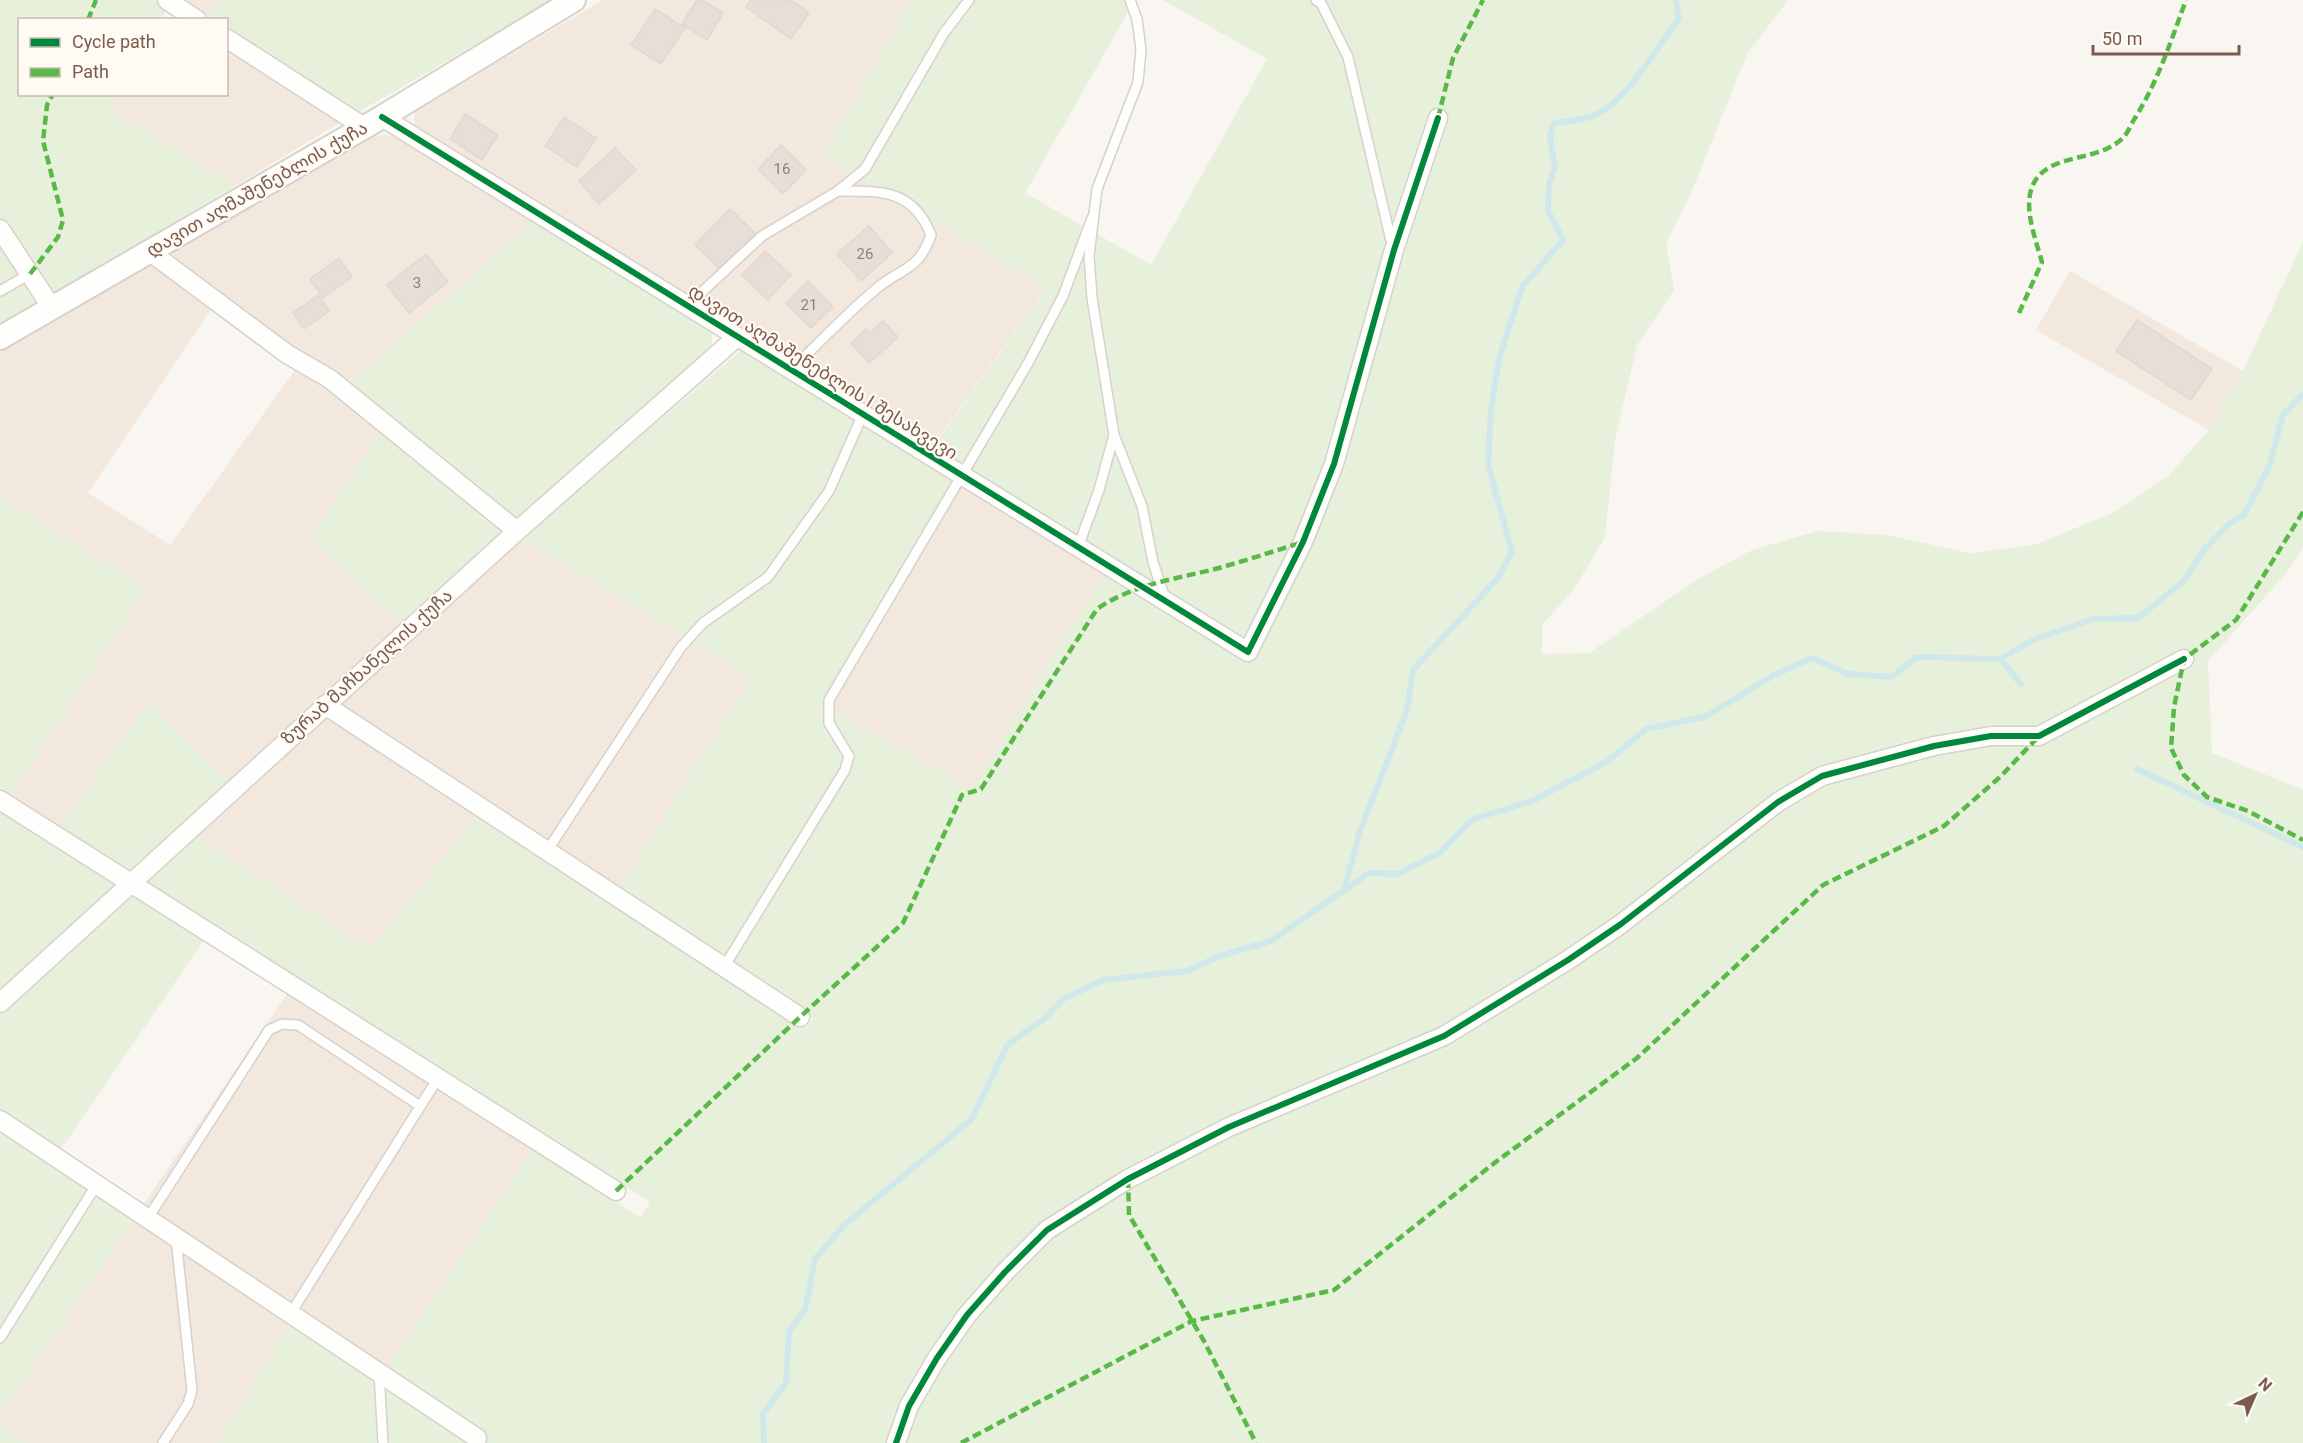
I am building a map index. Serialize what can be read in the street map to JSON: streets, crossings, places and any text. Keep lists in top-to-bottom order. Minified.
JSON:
{"streets":{"street":["დავით აღმაშენებლის ქუჩა","დავით აღმაშენებლის I შესახვევი","ზურაბ მაჩხანელის ქუჩა"]},"crossings":[["დავით აღმაშენებლის ქუჩა","დავით აღმაშენებლის I შესახვევი"],["დავით აღმაშენებლის I შესახვევი","ზურაბ მაჩხანელის ქუჩა"]],"house_numbers":["16","26","3","21"],"legend":["Cycle path","Path"],"scale_bar":"50 m","north":"top right"}
